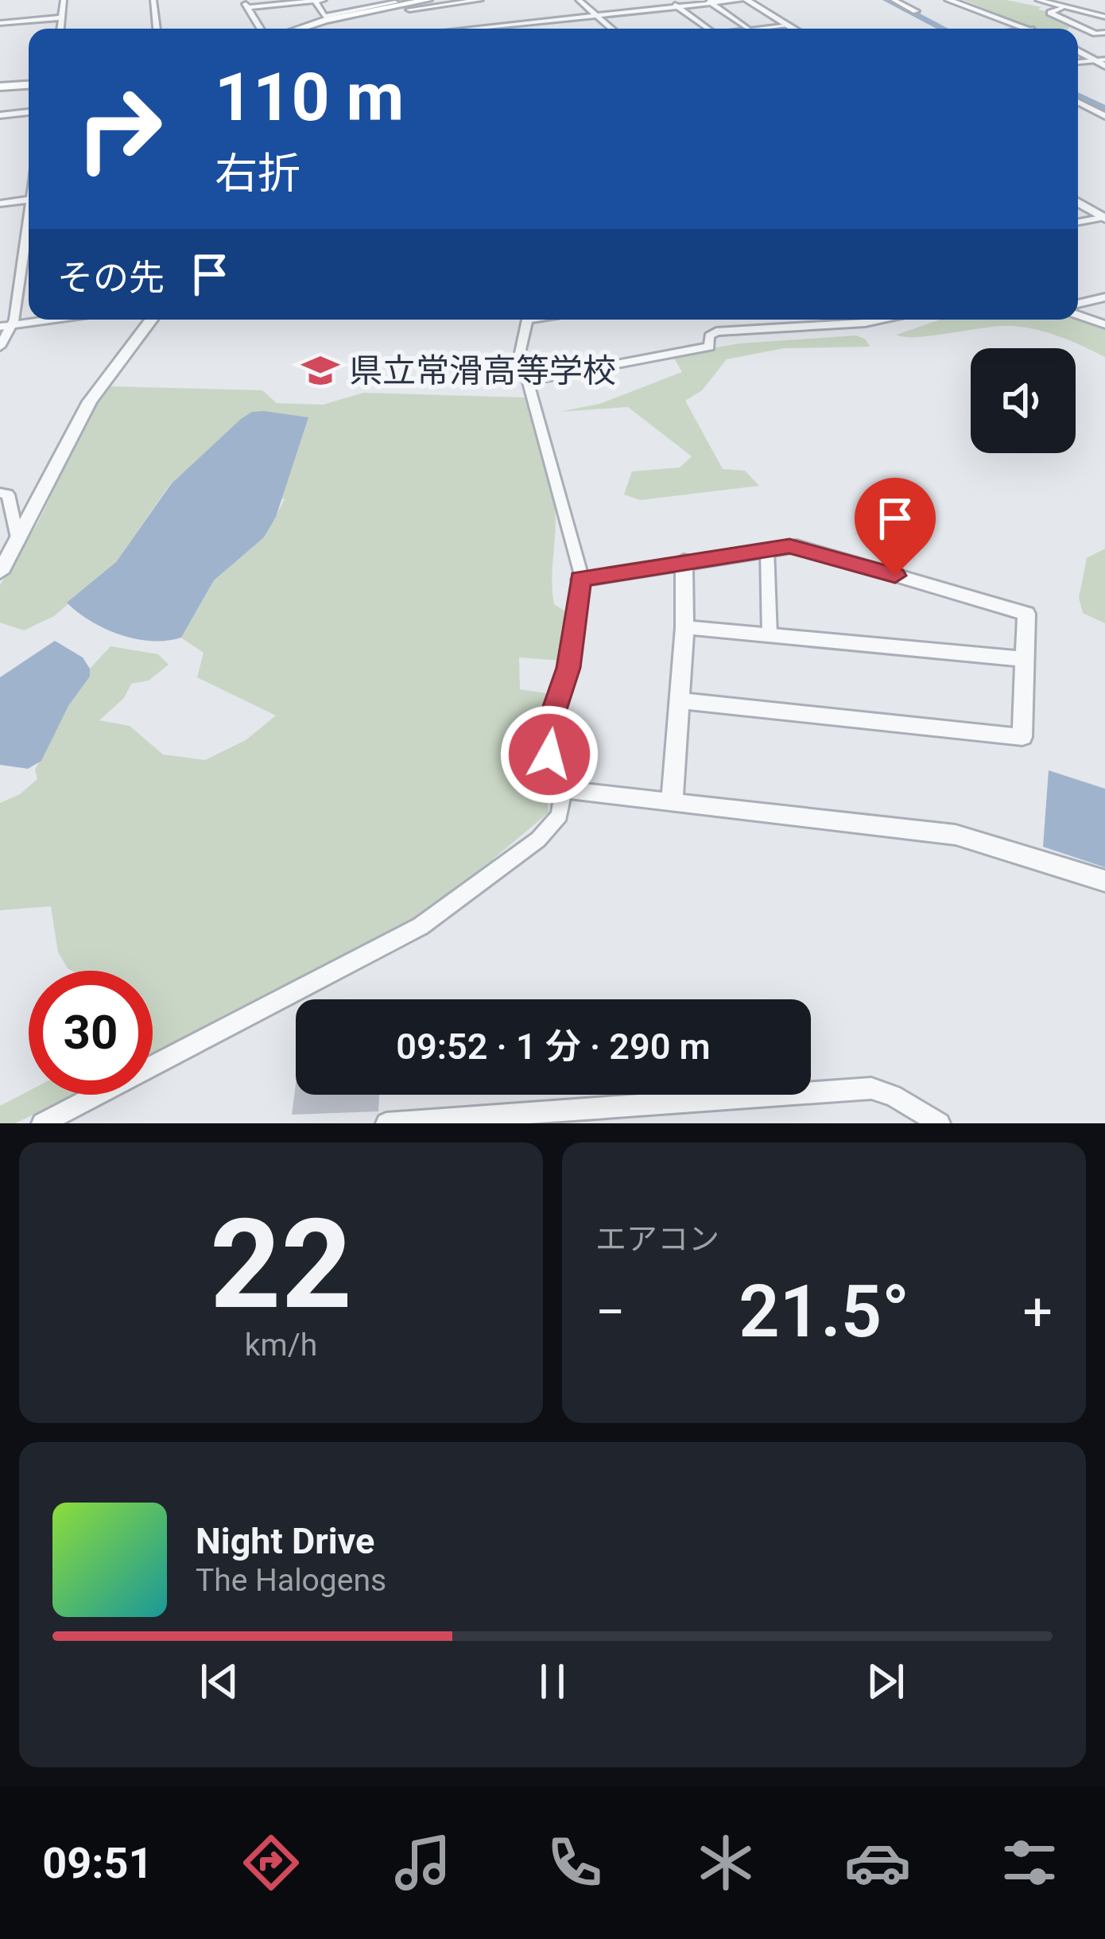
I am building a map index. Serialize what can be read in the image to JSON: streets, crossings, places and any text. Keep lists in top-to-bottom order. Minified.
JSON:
{"places":{"school or university":["県立常滑高等学校"]},"page":{"turn":["110 m","右折"],"then":"その先","limit":"30","trip":"09:52 · 1 分 · 290 m","tile":[["22","km/h"],"エアコン"],"heat":["−","21.5°","+"],"song":["Night Drive","The Halogens"],"tabs":"09:51"}}
